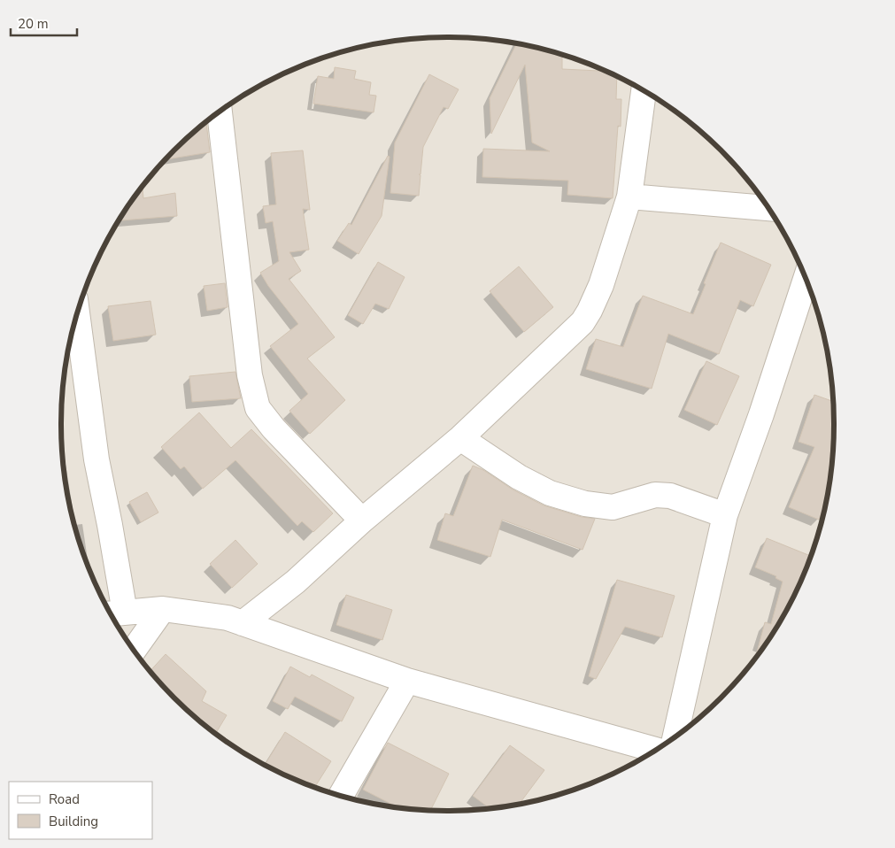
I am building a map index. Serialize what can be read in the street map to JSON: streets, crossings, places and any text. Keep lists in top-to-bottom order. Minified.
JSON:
{"legend":["Road","Building"],"scale_bar":"20 m"}
